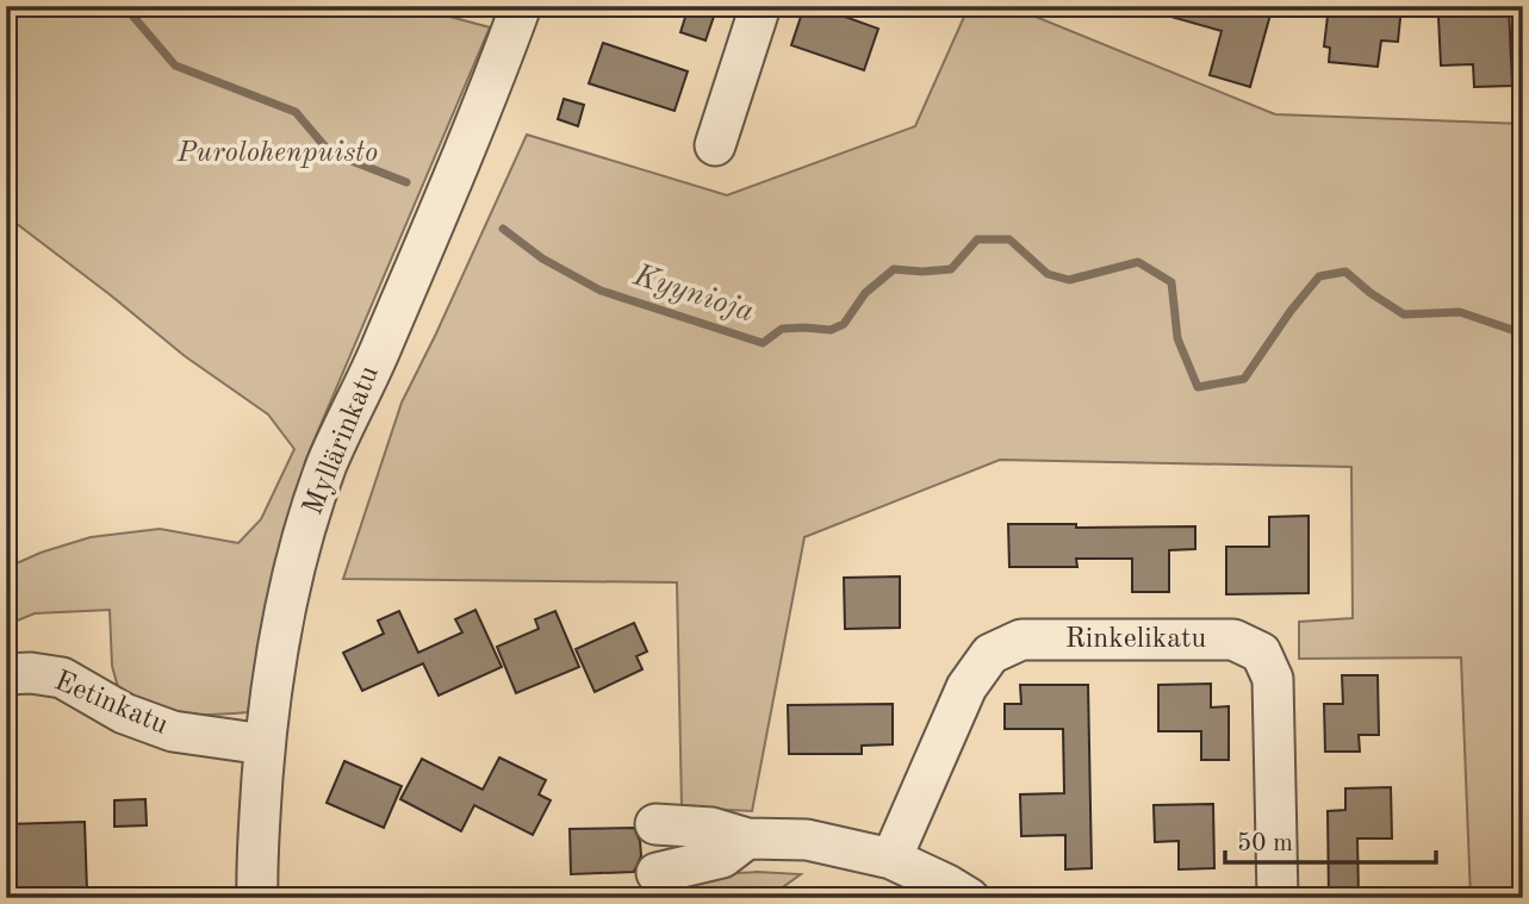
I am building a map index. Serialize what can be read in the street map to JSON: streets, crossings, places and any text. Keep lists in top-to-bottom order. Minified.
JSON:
{"streets":{"street":["Myllärinkatu","Rinkelikatu","Eetinkatu"]},"crossings":[["Myllärinkatu","Eetinkatu"]],"water":["Kyynioja"],"parks":["Purolohenpuisto"],"scale_bar":"50 m"}
